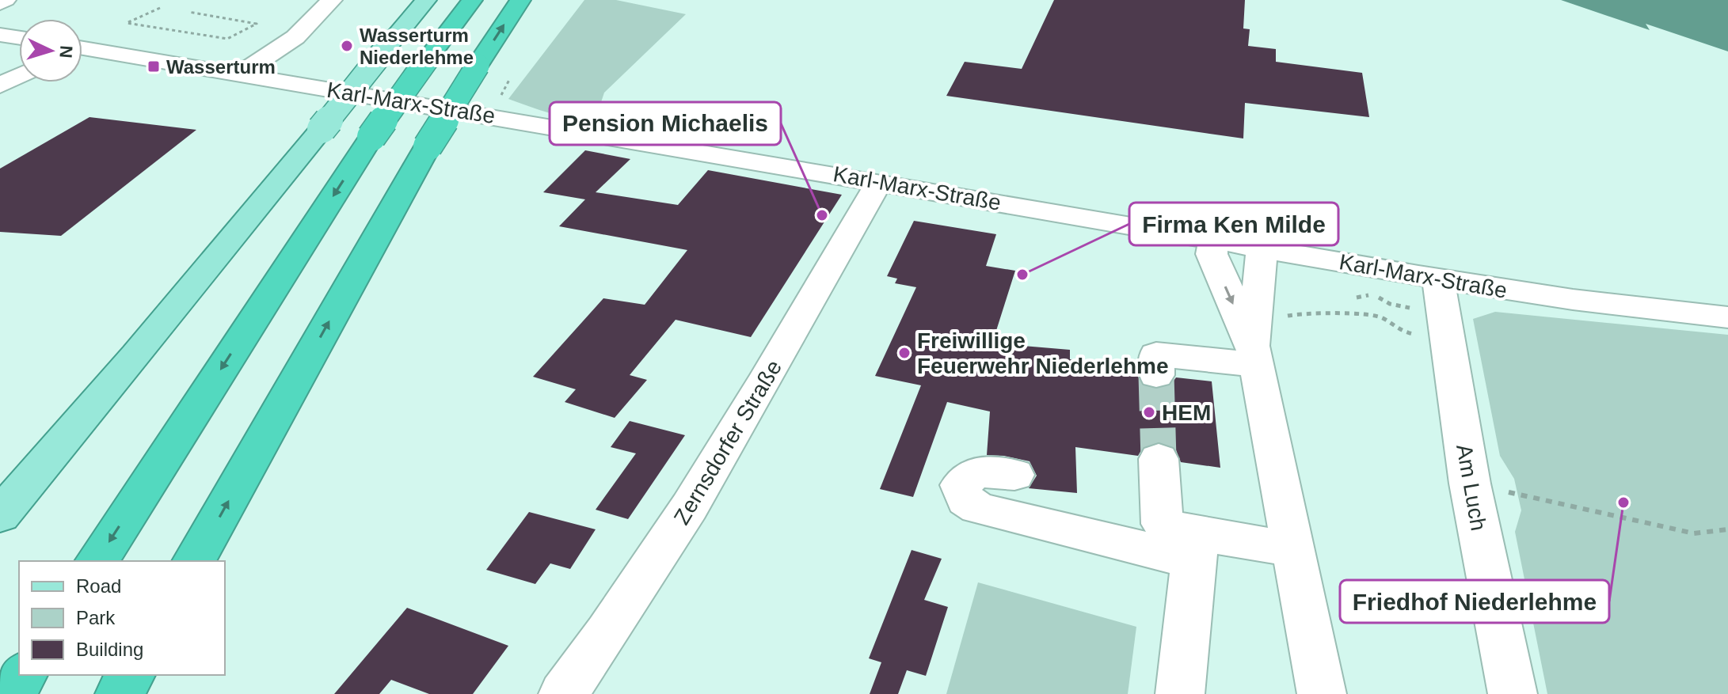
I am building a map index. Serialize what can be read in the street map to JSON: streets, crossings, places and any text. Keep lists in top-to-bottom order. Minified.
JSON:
{"streets":{"street":["Karl-Marx-Straße","Zernsdorfer Straße","Am Luch"]},"crossings":[["Karl-Marx-Straße","Zernsdorfer Straße"],["Karl-Marx-Straße","Am Luch"]],"places":{"other":["Wasserturm Niederlehme","Pension Michaelis","Firma Ken Milde","Freiwillige Feuerwehr Niederlehme","HEM","Friedhof Niederlehme"],"transit":["Wasserturm"]},"legend":["Road","Park","Building"],"north":"right"}
